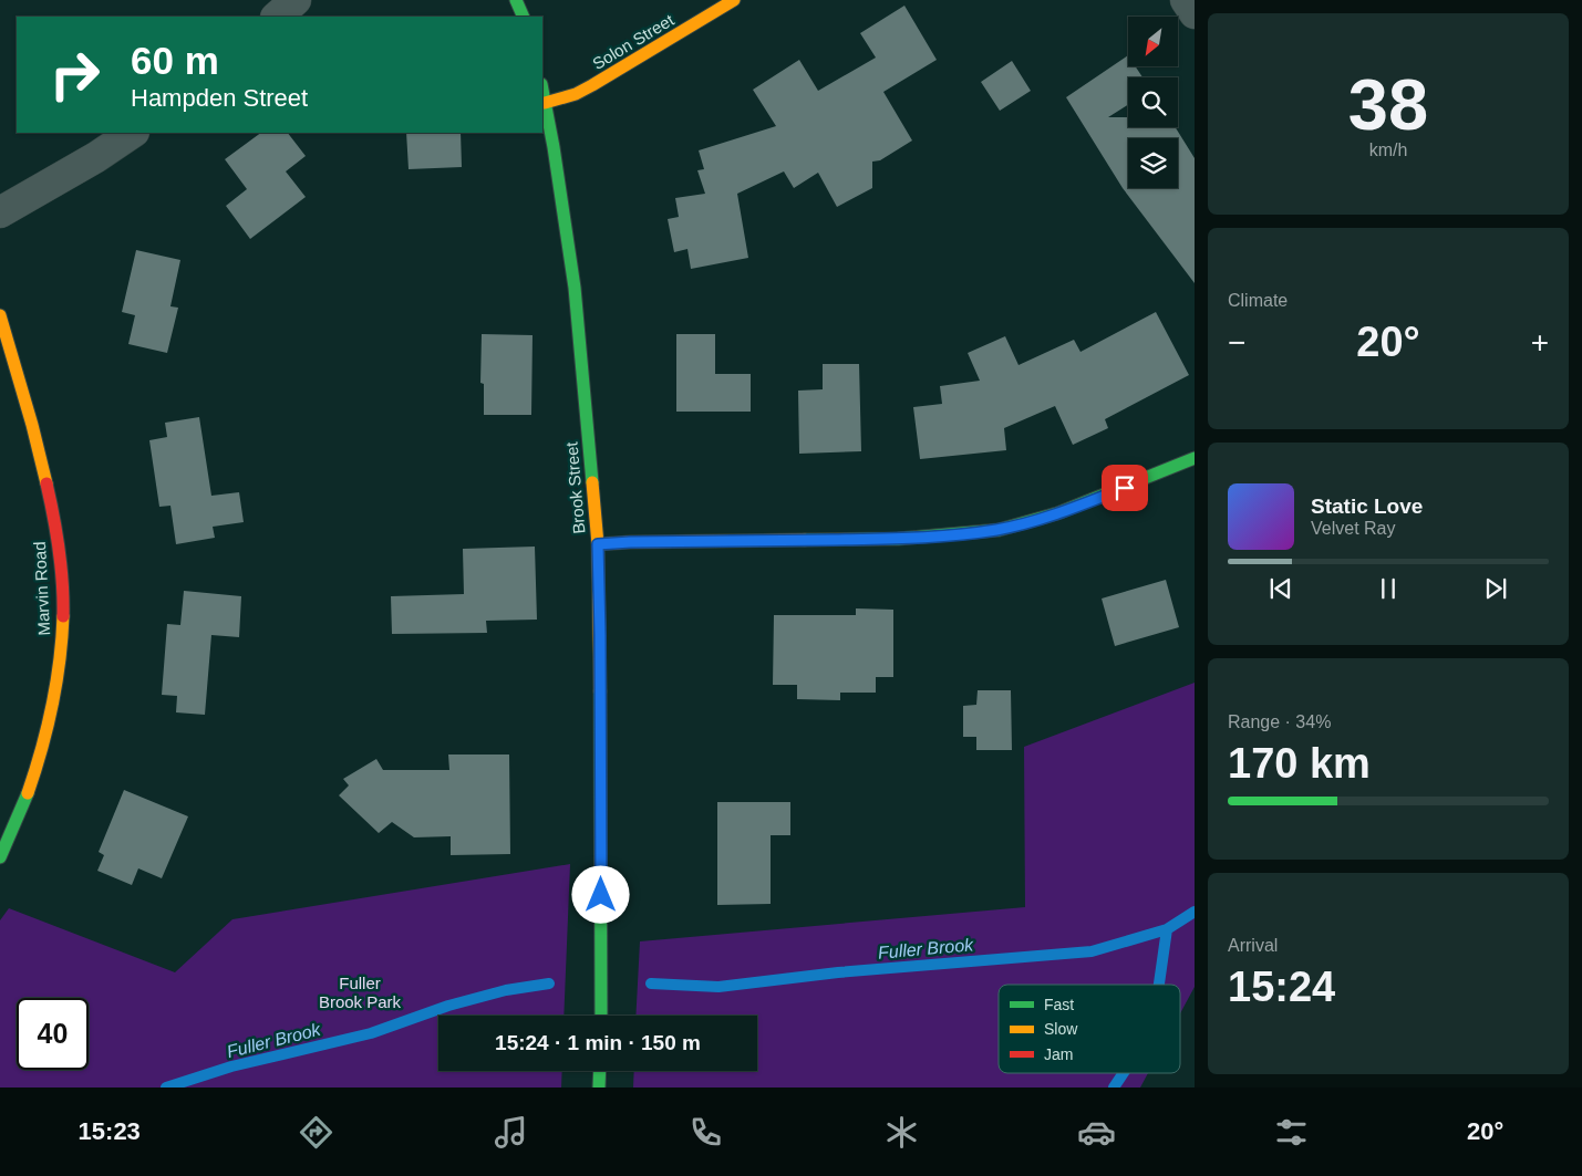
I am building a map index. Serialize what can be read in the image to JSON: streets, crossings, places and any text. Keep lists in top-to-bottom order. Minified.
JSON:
{"streets":{"street":["Solon Street","Brook Street","Marvin Road"]},"crossings":[["Solon Street","Brook Street"]],"water":["Fuller Brook"],"parks":["Fuller Brook Park"],"legend":["Fast","Slow","Jam"],"north":"bottom left","page":{"tile":[["38","km/h"],"Climate",["Range · 34%","170 km"],["Arrival","15:24"]],"turn":["60 m","Hampden Street"],"heat":["−","20°","+"],"song":["Static Love","Velvet Ray"],"limit":"40","trip":"15:24 · 1 min · 150 m","tabs":["15:23","20°"]}}
